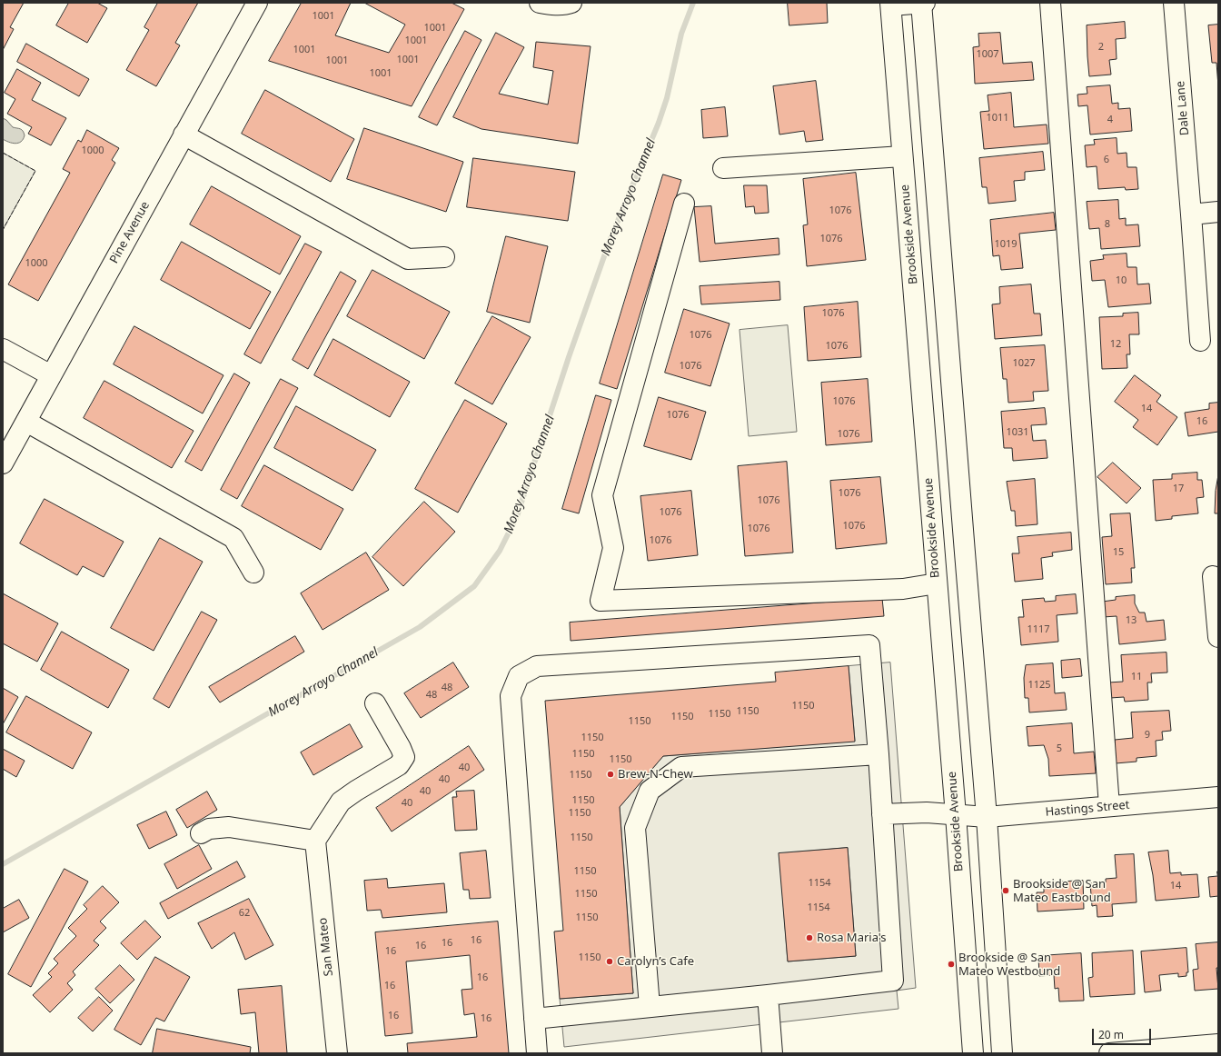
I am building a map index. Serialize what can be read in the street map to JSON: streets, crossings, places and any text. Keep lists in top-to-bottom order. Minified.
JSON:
{"streets":{"main road":["Dale Lane","Pine Avenue","Brookside Avenue","Hastings Street","San Mateo"]},"crossings":[["Brookside Avenue","Hastings Street"]],"water":["Morey Arroyo Channel"],"places":["Brew-N-Chew","Brookside @ San Mateo Eastbound","Rosa Maria's","Carolyn’s Cafe","Brookside @ San Mateo Westbound"],"house_numbers":["1001","1001","1001","2","1001","1007","1001","1001","1001","1011","4","1000","6","1076","8","1076","1019","1000","10","1076","1076","12","1076","1027","1076","1076","14","1076","16","1031","1076","17","1076","1076","1076","1076","1076","1076","15","13","1117","11","1125","48","48","1150","1150","1150","1150","1150","9","1150","5","1150","1150","40","1150","40","40","1150","40","1150","1150","1150","1154","14","1150","1154","62","1150","16","16","16","16","1150","16","16","16","16"],"scale_bar":"20 m"}
